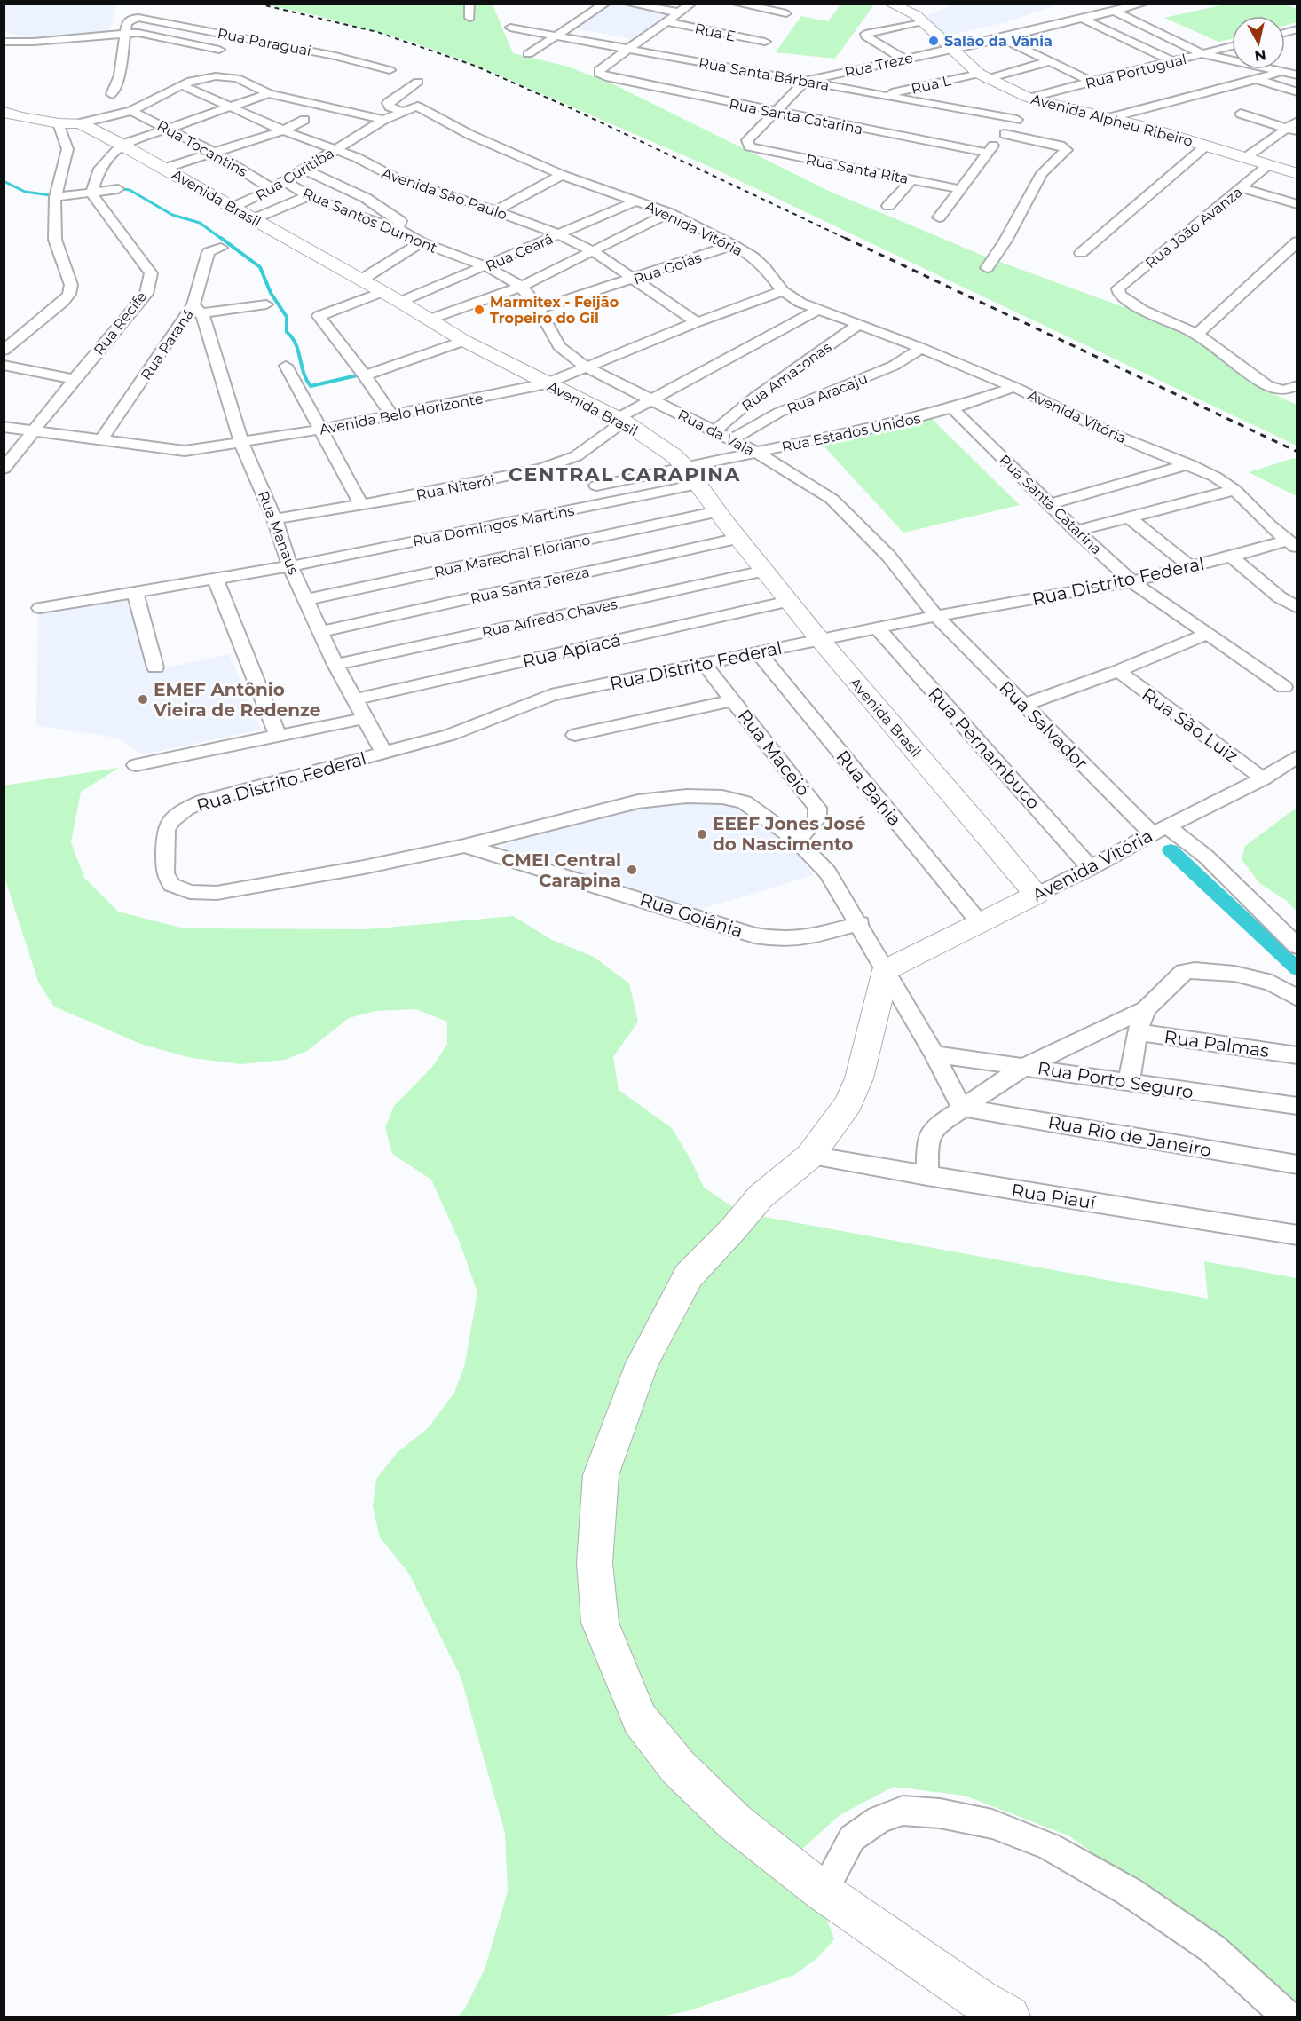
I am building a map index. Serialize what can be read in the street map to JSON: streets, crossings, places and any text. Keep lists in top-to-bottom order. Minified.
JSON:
{"streets":{"street":["Rua E","Rua Paraguai","Rua Treze","Rua Portugual","Rua Santa Bárbara","Rua L","Rua Santa Catarina","Avenida Alpheu Ribeiro","Rua Tocantins","Rua Santa Rita","Rua Curitiba","Avenida São Paulo","Avenida Brasil","Rua Santos Dumont","Rua João Avanza","Avenida Vitória","Rua Ceará","Rua Goiás","Rua Recife","Rua Paraná","Rua Amazonas","Rua Aracaju","Avenida Belo Horizonte","Rua da Vala","Rua Estados Unidos","Rua Niterói","Rua Domingos Martins","Rua Manaus","Rua Marechal Floriano","Rua Distrito Federal","Rua Santa Tereza","Rua Alfredo Chaves","Rua Apiacá","Rua Salvador","Rua São Luiz","Rua Pernambuco","Rua Maceió","Rua Bahia","Rua Goiânia","Rua Palmas","Rua Porto Seguro","Rua Rio de Janeiro","Rua Piauí"]},"crossings":[["Rua Treze","Rua Santa Bárbara"],["Rua Treze","Avenida Alpheu Ribeiro"],["Rua Portugual","Rua Santa Bárbara"],["Rua Portugual","Avenida Alpheu Ribeiro"],["Rua Santa Bárbara","Rua L"],["Rua Santa Bárbara","Rua Santa Catarina"],["Rua Santa Bárbara","Avenida Alpheu Ribeiro"],["Rua L","Avenida Alpheu Ribeiro"],["Rua Santa Catarina","Rua Santa Rita"],["Rua Santa Catarina","Rua Estados Unidos"],["Rua Santa Catarina","Rua Distrito Federal"],["Rua Santa Catarina","Rua São Luiz"],["Avenida Alpheu Ribeiro","Rua João Avanza"],["Rua Tocantins","Rua Curitiba"],["Rua Curitiba","Avenida São Paulo"],["Rua Curitiba","Avenida Brasil"],["Rua Curitiba","Rua Santos Dumont"],["Rua Curitiba","Avenida Vitória"],["Avenida São Paulo","Rua Ceará"],["Avenida São Paulo","Rua Goiás"],["Avenida São Paulo","Avenida Belo Horizonte"],["Avenida Brasil","Avenida Vitória"],["Avenida Brasil","Rua Ceará"],["Avenida Brasil","Avenida Belo Horizonte"],["Avenida Brasil","Rua Estados Unidos"],["Avenida Brasil","Rua Niterói"],["Avenida Brasil","Rua Domingos Martins"],["Avenida Brasil","Rua Marechal Floriano"],["Avenida Brasil","Rua Distrito Federal"],["Avenida Brasil","Rua Santa Tereza"],["Avenida Brasil","Rua Alfredo Chaves"],["Avenida Brasil","Rua Apiacá"],["Rua Santos Dumont","Rua Ceará"],["Rua Santos Dumont","Rua da Vala"],["Avenida Vitória","Rua Ceará"],["Avenida Vitória","Rua Goiás"],["Avenida Vitória","Rua Amazonas"],["Avenida Vitória","Rua Aracaju"],["Avenida Vitória","Avenida Belo Horizonte"],["Avenida Vitória","Rua Estados Unidos"],["Avenida Vitória","Rua Niterói"],["Avenida Vitória","Rua Distrito Federal"],["Avenida Vitória","Rua Salvador"],["Avenida Vitória","Rua São Luiz"],["Avenida Vitória","Rua Pernambuco"],["Avenida Vitória","Rua Bahia"],["Rua Ceará","Rua da Vala"],["Rua Goiás","Rua da Vala"],["Rua Recife","Avenida Belo Horizonte"],["Rua Paraná","Avenida Belo Horizonte"],["Rua Paraná","Rua Manaus"],["Rua Amazonas","Rua da Vala"],["Rua Aracaju","Rua da Vala"],["Avenida Belo Horizonte","Rua da Vala"],["Avenida Belo Horizonte","Rua Manaus"],["Rua da Vala","Rua Estados Unidos"],["Rua da Vala","Rua Niterói"],["Rua da Vala","Rua Distrito Federal"],["Rua da Vala","Rua Salvador"],["Rua Niterói","Rua Manaus"],["Rua Domingos Martins","Rua Manaus"],["Rua Manaus","Rua Marechal Floriano"],["Rua Manaus","Rua Distrito Federal"],["Rua Manaus","Rua Santa Tereza"],["Rua Manaus","Rua Alfredo Chaves"],["Rua Manaus","Rua Apiacá"],["Rua Distrito Federal","Rua Salvador"],["Rua Distrito Federal","Rua Pernambuco"],["Rua Distrito Federal","Rua Maceió"],["Rua Distrito Federal","Rua Bahia"],["Rua Distrito Federal","Rua Goiânia"],["Rua Distrito Federal","Rua Porto Seguro"],["Rua Distrito Federal","Rua Rio de Janeiro"],["Rua Salvador","Rua São Luiz"],["Rua Palmas","Rua Porto Seguro"]],"districts":["CENTRAL CARAPINA"],"places":["Salão da Vânia","Marmitex - Feijão Tropeiro do Gil","EMEF Antônio Vieira de Redenze","EEEF Jones José do Nascimento","CMEI Central Carapina"],"north":"bottom"}
